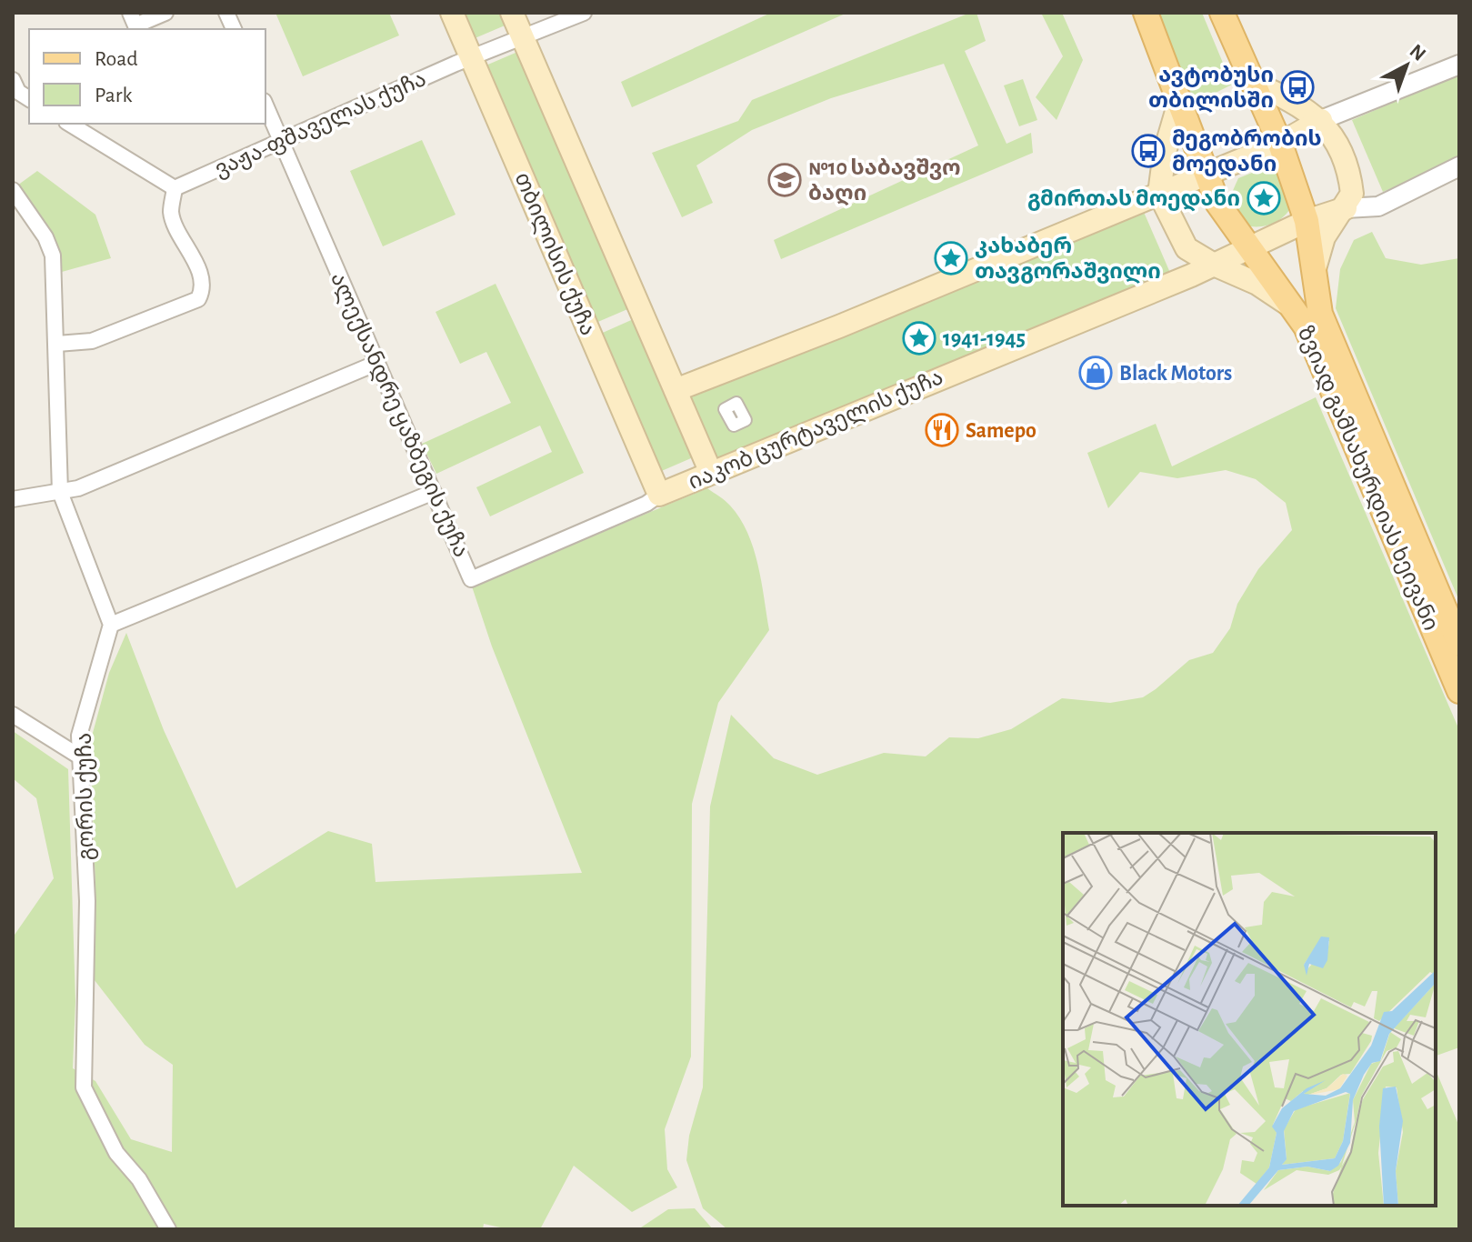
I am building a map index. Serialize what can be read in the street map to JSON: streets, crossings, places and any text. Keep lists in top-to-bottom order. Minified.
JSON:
{"streets":{"main road":["თბილისის ქუჩა","იაკობ ცურტაველის ქუჩა","ზვიად გამსახურდიას ხეივანი"],"street":["ვაჟა-ფშაველას ქუჩა","ალექსანდრე ყაზბეგის ქუჩა","გორის ქუჩა"]},"crossings":[["ვაჟა-ფშაველას ქუჩა","თბილისის ქუჩა"],["ვაჟა-ფშაველას ქუჩა","ალექსანდრე ყაზბეგის ქუჩა"],["თბილისის ქუჩა","ალექსანდრე ყაზბეგის ქუჩა"],["თბილისის ქუჩა","იაკობ ცურტაველის ქუჩა"],["ალექსანდრე ყაზბეგის ქუჩა","იაკობ ცურტაველის ქუჩა"]],"places":{"bus stop":["ავტობუსი თბილისში","მეგობრობის მოედანი"],"school or university":["№10 საბავშვო ბაღი"],"place":["გმირთას მოედანი","კახაბერ თავგორაშვილი","1941-1945"],"shop":["Black Motors"],"restaurant":["Samepo"]},"legend":["Road","Park"],"north":"top right"}
